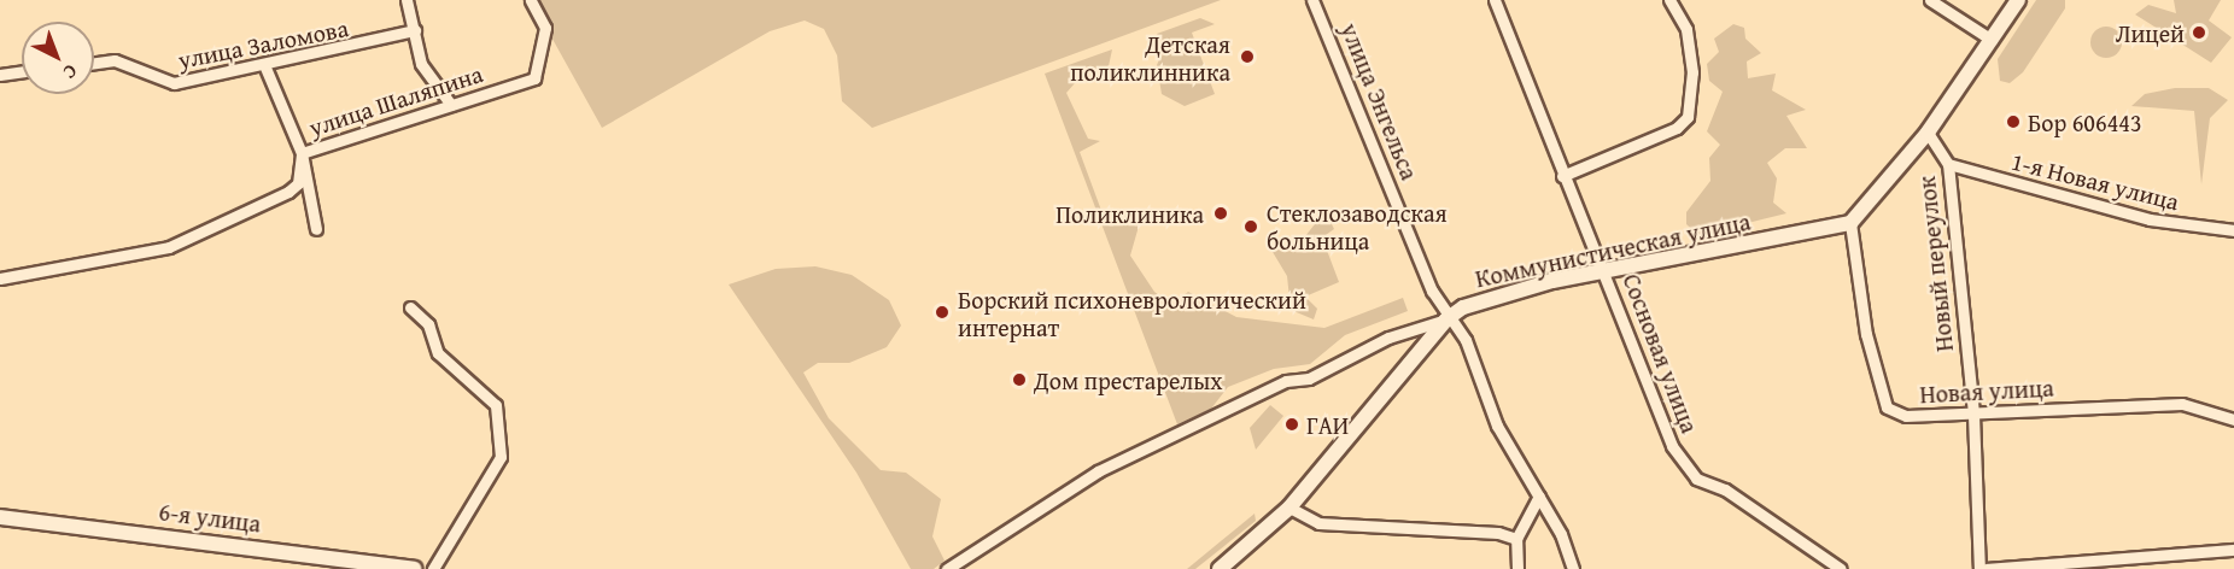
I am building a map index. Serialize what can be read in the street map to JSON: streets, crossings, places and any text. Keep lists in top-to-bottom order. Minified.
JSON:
{"streets":{"street":["улица Заломова","улица Шаляпина","улица Энгельса","1-я Новая улица","Коммунистическая улица","Новый переулок","Сосновая улица","Новая улица","6-я улица"]},"crossings":[["улица Энгельса","Коммунистическая улица"],["1-я Новая улица","Новый переулок"],["Коммунистическая улица","Сосновая улица"],["Коммунистическая улица","Новая улица"],["Новый переулок","Новая улица"]],"places":["Лицей","Детская поликлинника","Бор 606443","Поликлиника","Стеклозаводская больница","Борский психоневрологический интернат","Дом престарелых","ГАИ"],"north":"bottom right"}
